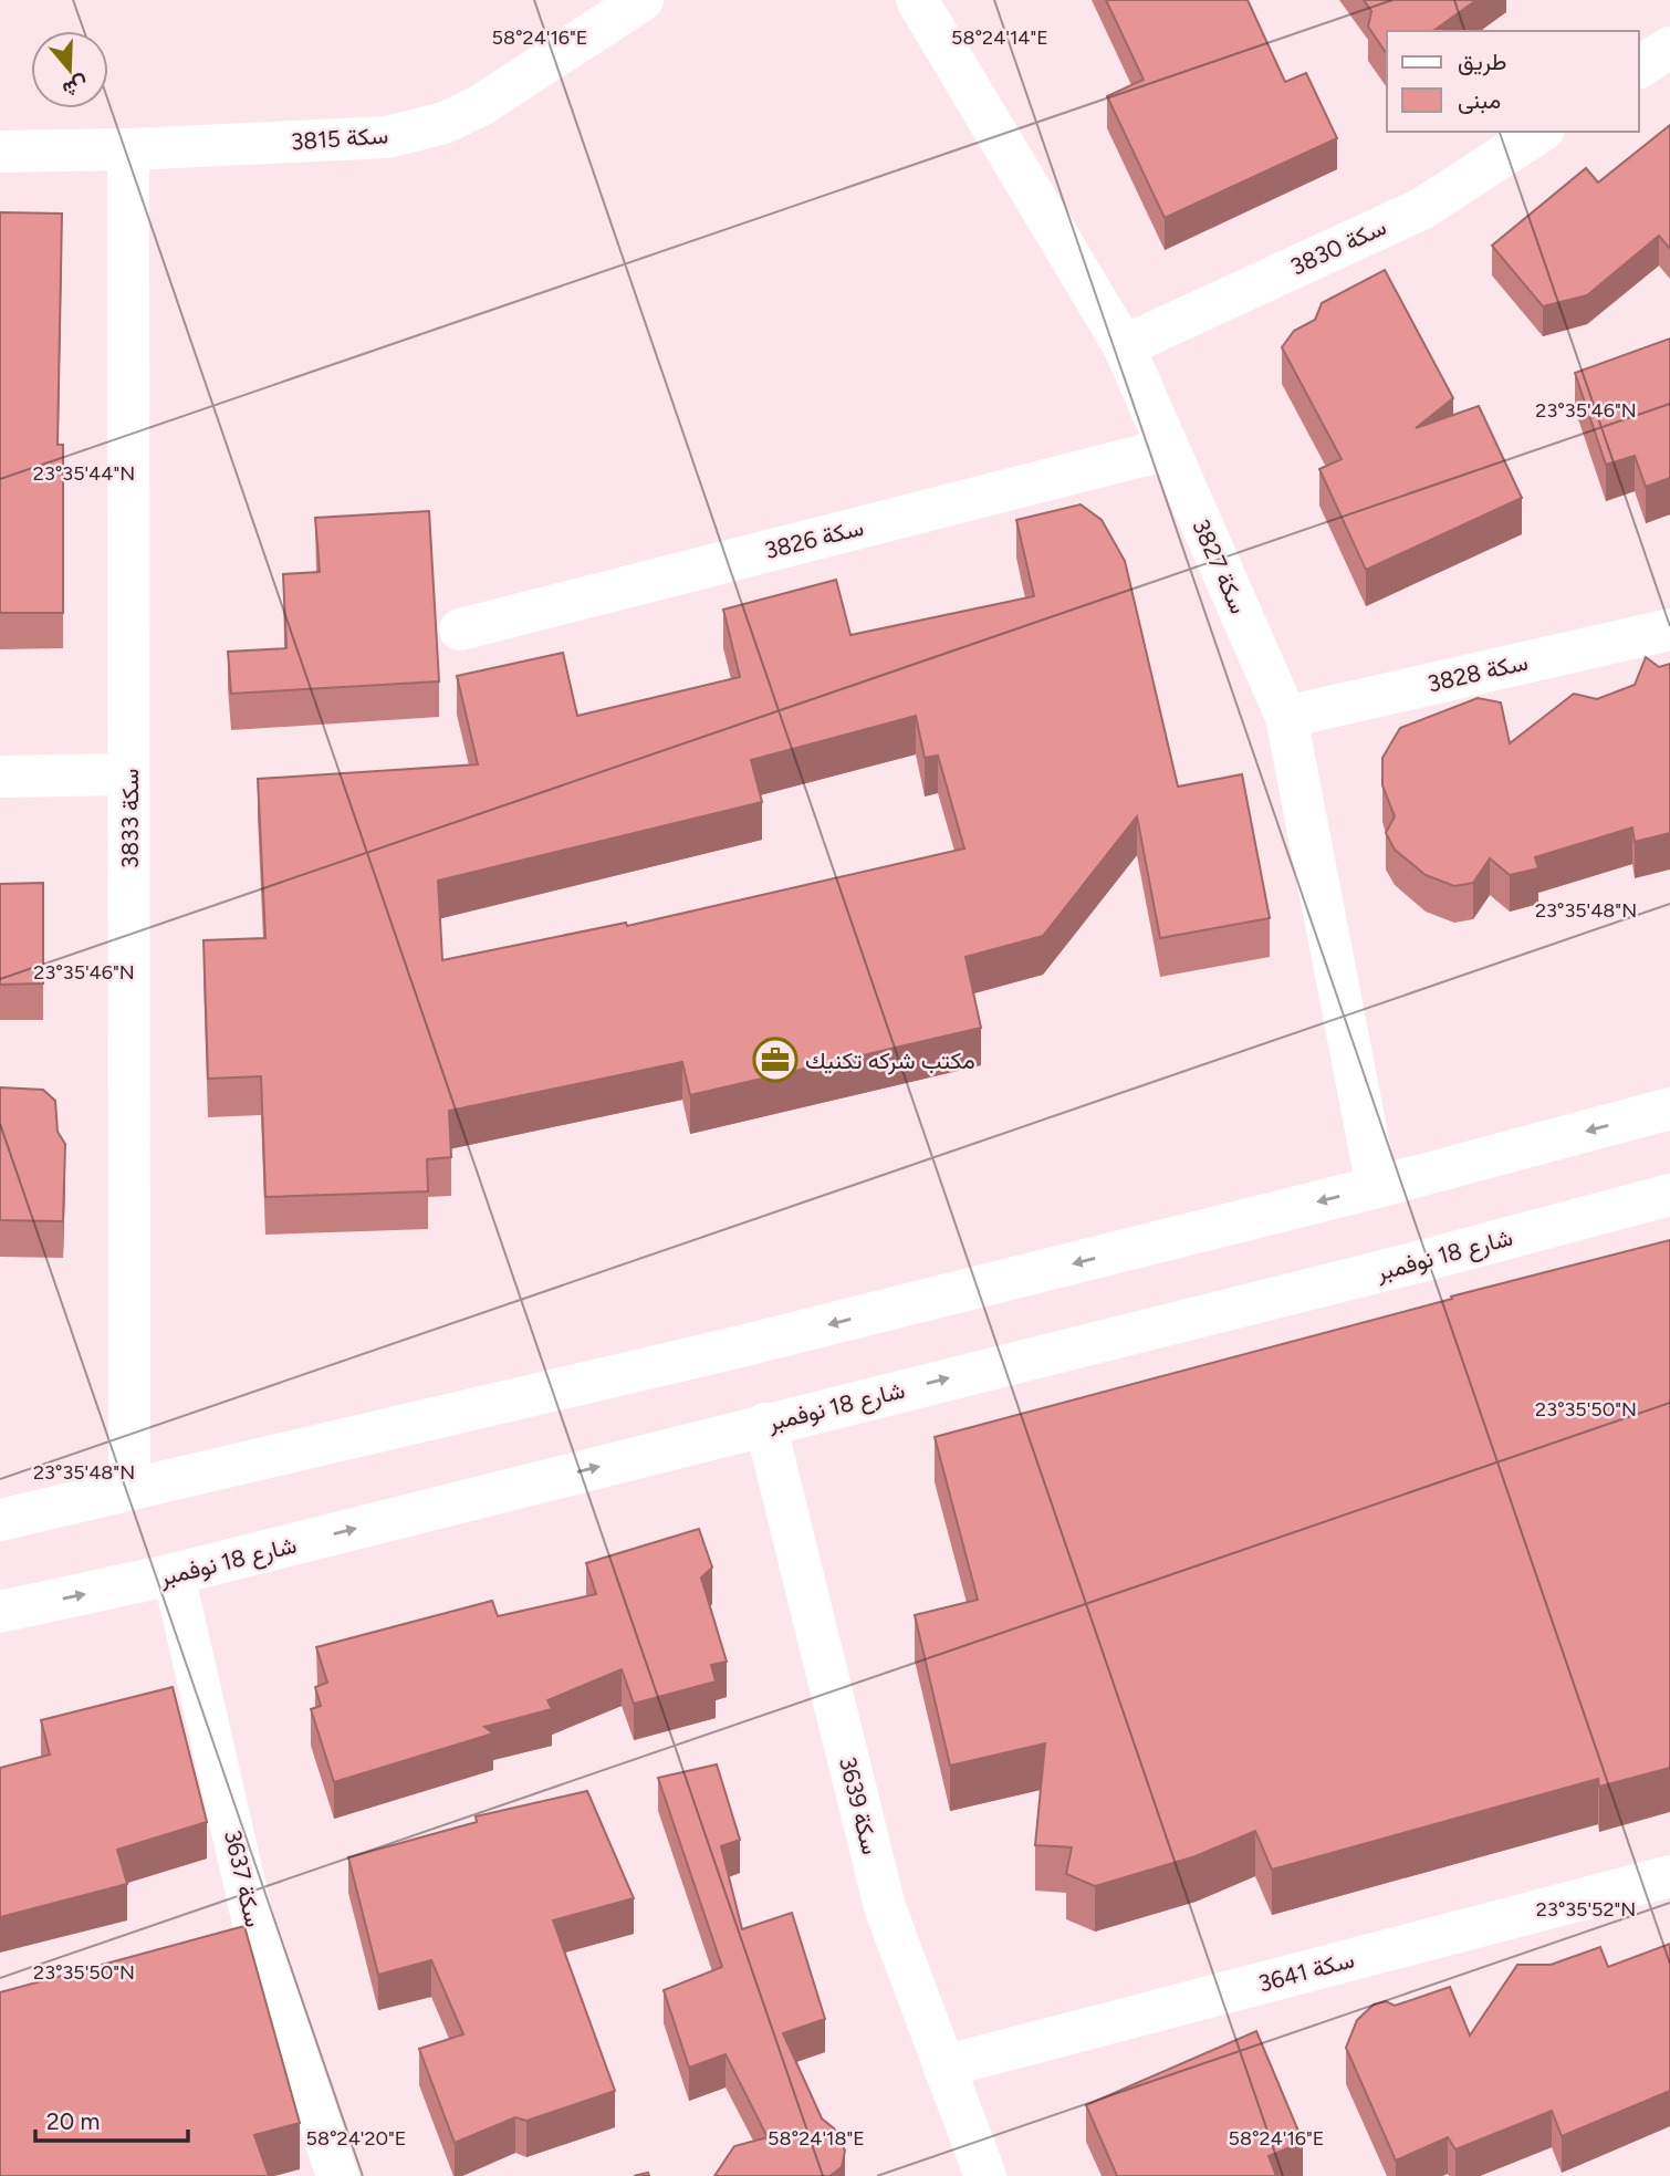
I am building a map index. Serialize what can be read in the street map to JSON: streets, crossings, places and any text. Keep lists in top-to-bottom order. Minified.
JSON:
{"streets":{"street":["سكة 3815","سكة 3830","سكة 3826","سكة 3827","سكة 3828","سكة 3833","شارع 18 نوفمبر","سكة 3639","سكة 3637","سكة 3641"]},"crossings":[["سكة 3815","سكة 3833"],["سكة 3830","سكة 3827"],["سكة 3826","سكة 3827"],["سكة 3827","سكة 3828"],["شارع 18 نوفمبر","سكة 3639"],["شارع 18 نوفمبر","سكة 3637"],["سكة 3639","سكة 3641"]],"places":{"office":["مكتب شركه تكنيك"]},"legend":["طريق","مبنى"],"scale_bar":"20 m","north":"bottom","coordinates":["58°24'16\"E","58°24'14\"E","23°35'46\"N","23°35'44\"N","23°35'48\"N","23°35'50\"N","23°35'52\"N","58°24'20\"E","58°24'18\"E"]}
